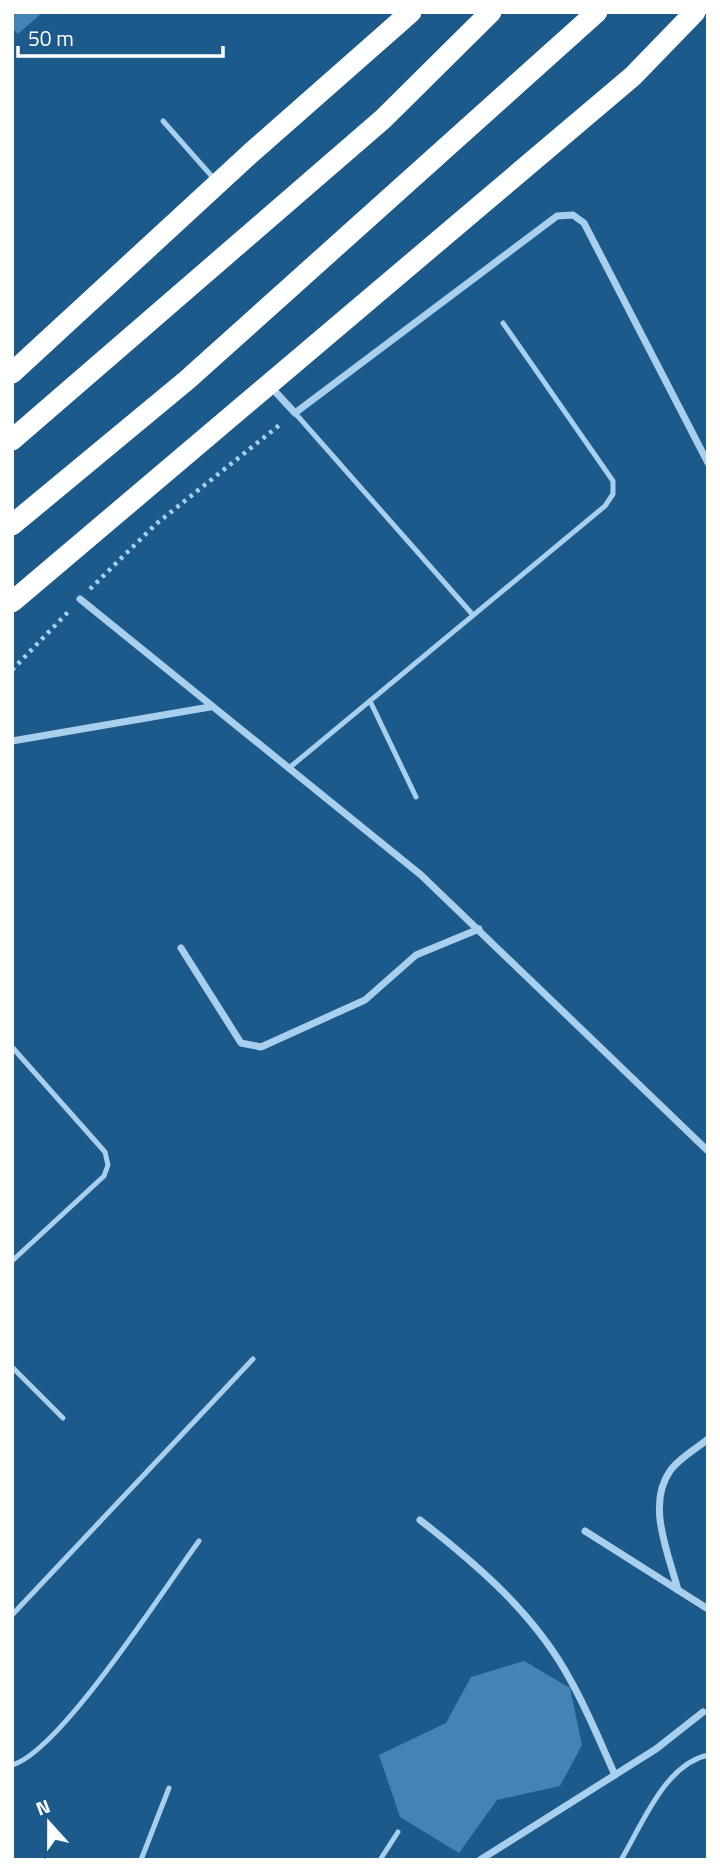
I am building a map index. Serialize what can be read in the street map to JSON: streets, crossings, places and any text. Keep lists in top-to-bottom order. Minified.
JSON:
{"scale_bar":"50 m","north":"top"}
